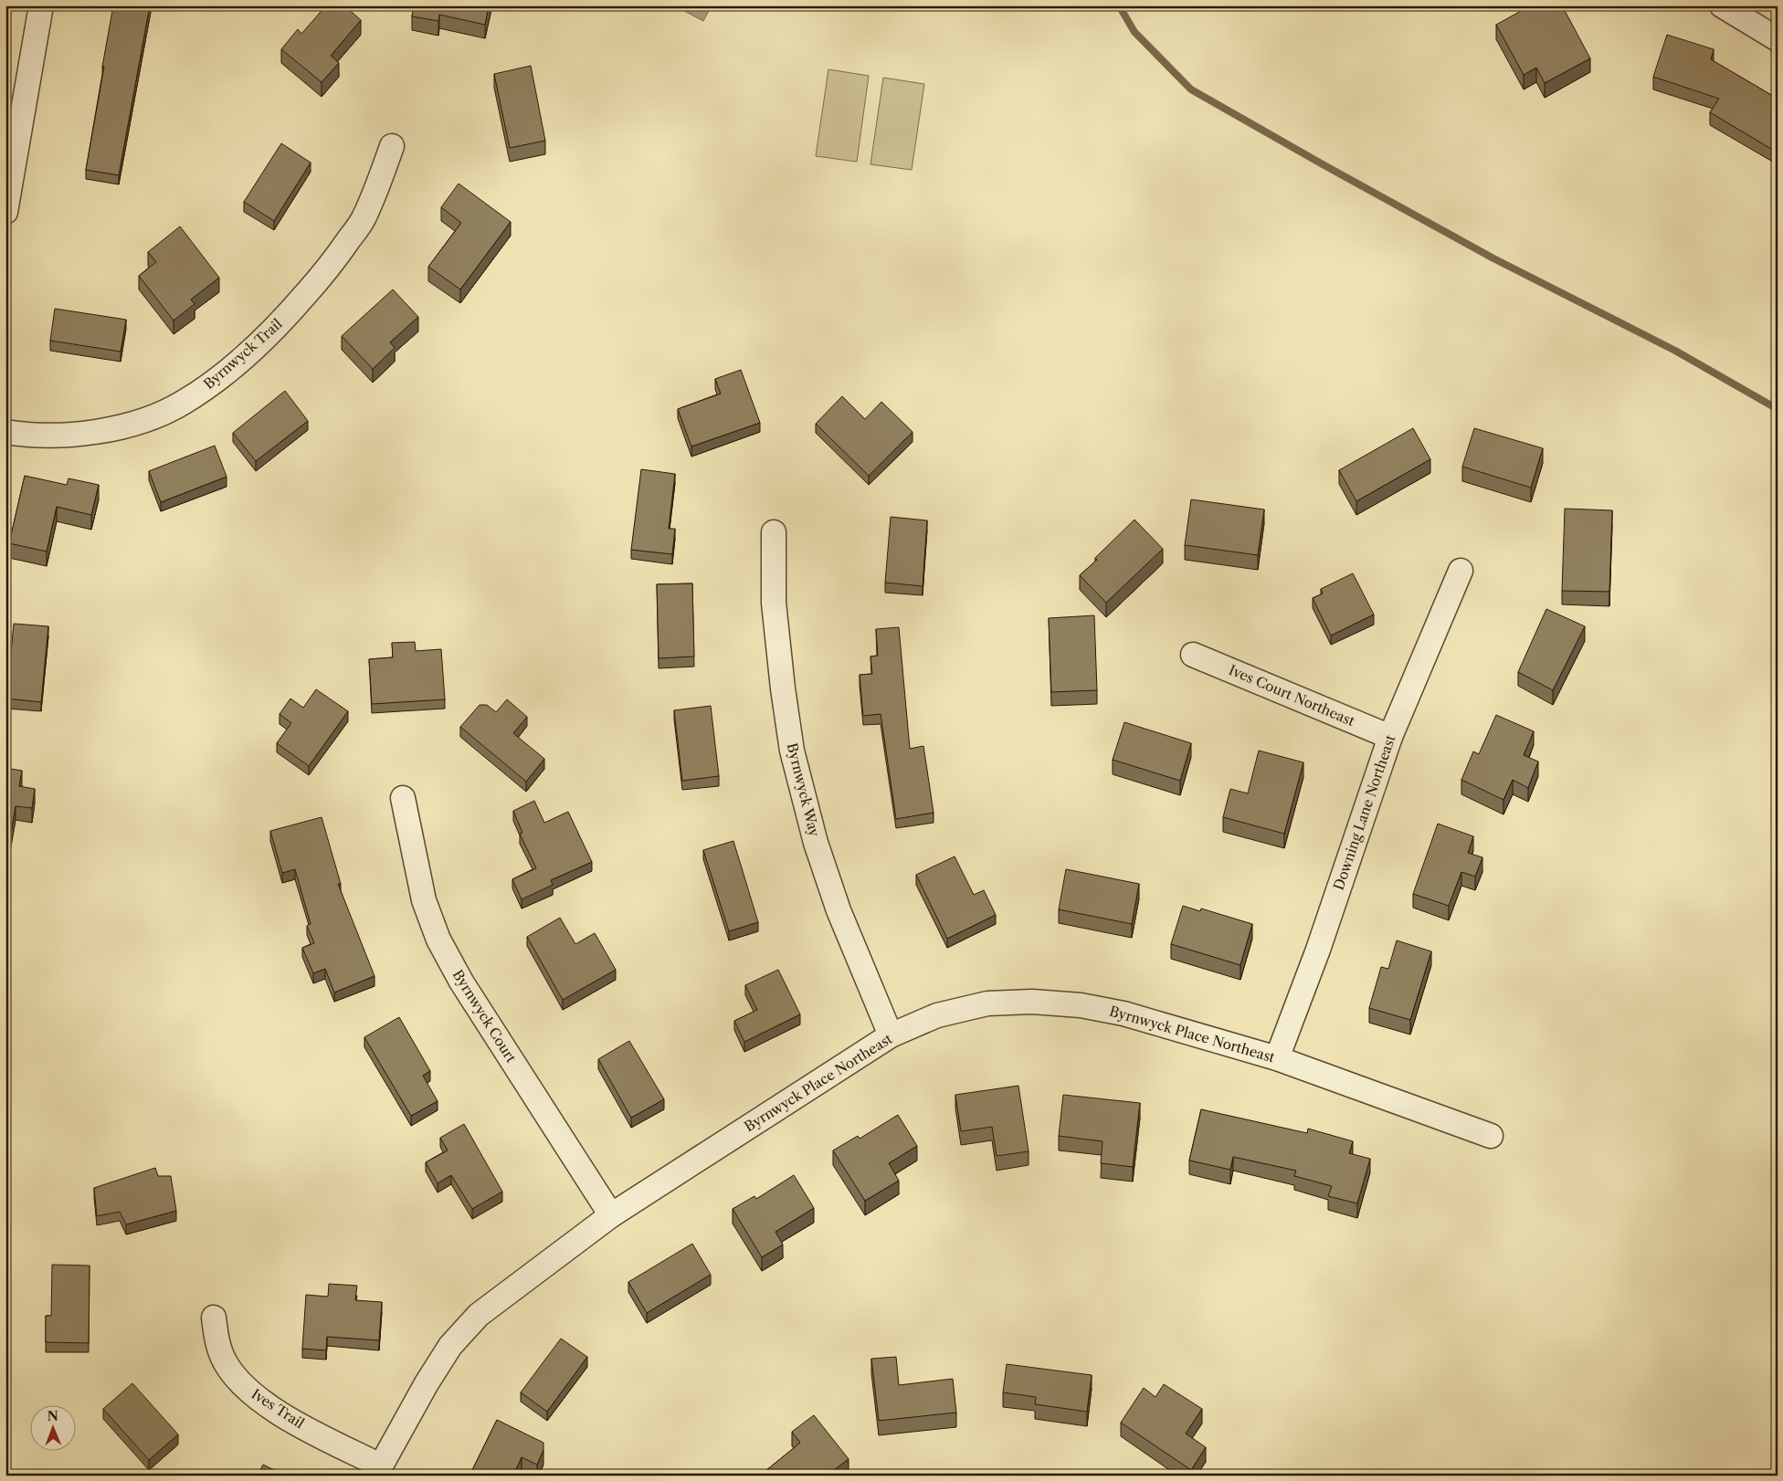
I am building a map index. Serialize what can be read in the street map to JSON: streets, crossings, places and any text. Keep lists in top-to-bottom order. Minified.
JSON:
{"streets":{"street":["Byrnwyck Trail","Ives Court Northeast","Byrnwyck Way","Downing Lane Northeast","Byrnwyck Court","Byrnwyck Place Northeast","Ives Trail"]},"crossings":[["Ives Court Northeast","Downing Lane Northeast"],["Byrnwyck Way","Byrnwyck Place Northeast"],["Downing Lane Northeast","Byrnwyck Place Northeast"],["Byrnwyck Court","Byrnwyck Place Northeast"],["Byrnwyck Place Northeast","Ives Trail"]],"north":"top"}
